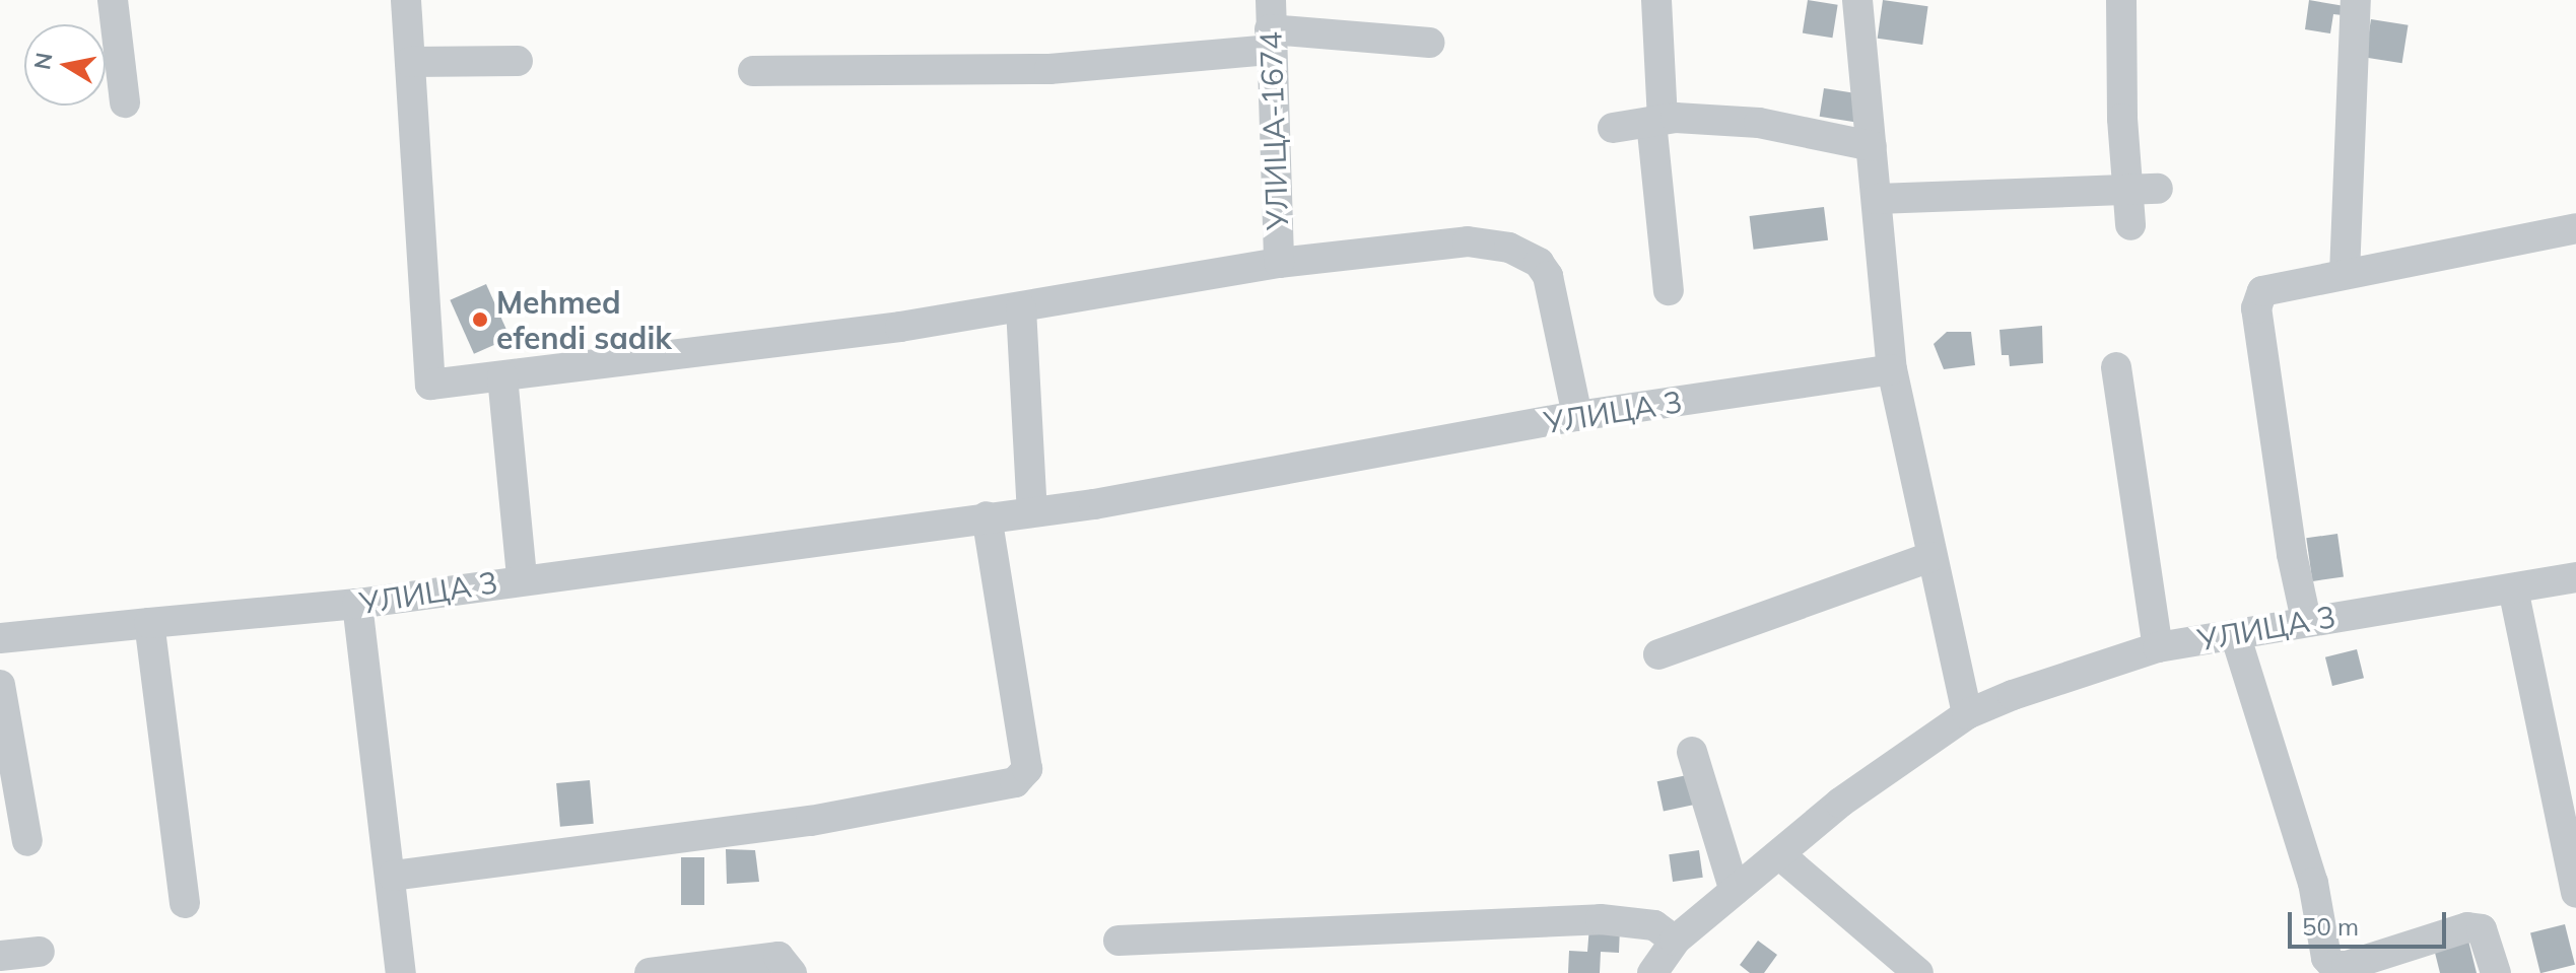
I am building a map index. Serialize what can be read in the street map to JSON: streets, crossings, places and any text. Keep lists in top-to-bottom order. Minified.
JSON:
{"streets":{"street":["УЛИЦА-1674","УЛИЦА 3"]},"places":["Mehmed efendi sadik"],"scale_bar":"50 m","north":"left"}
